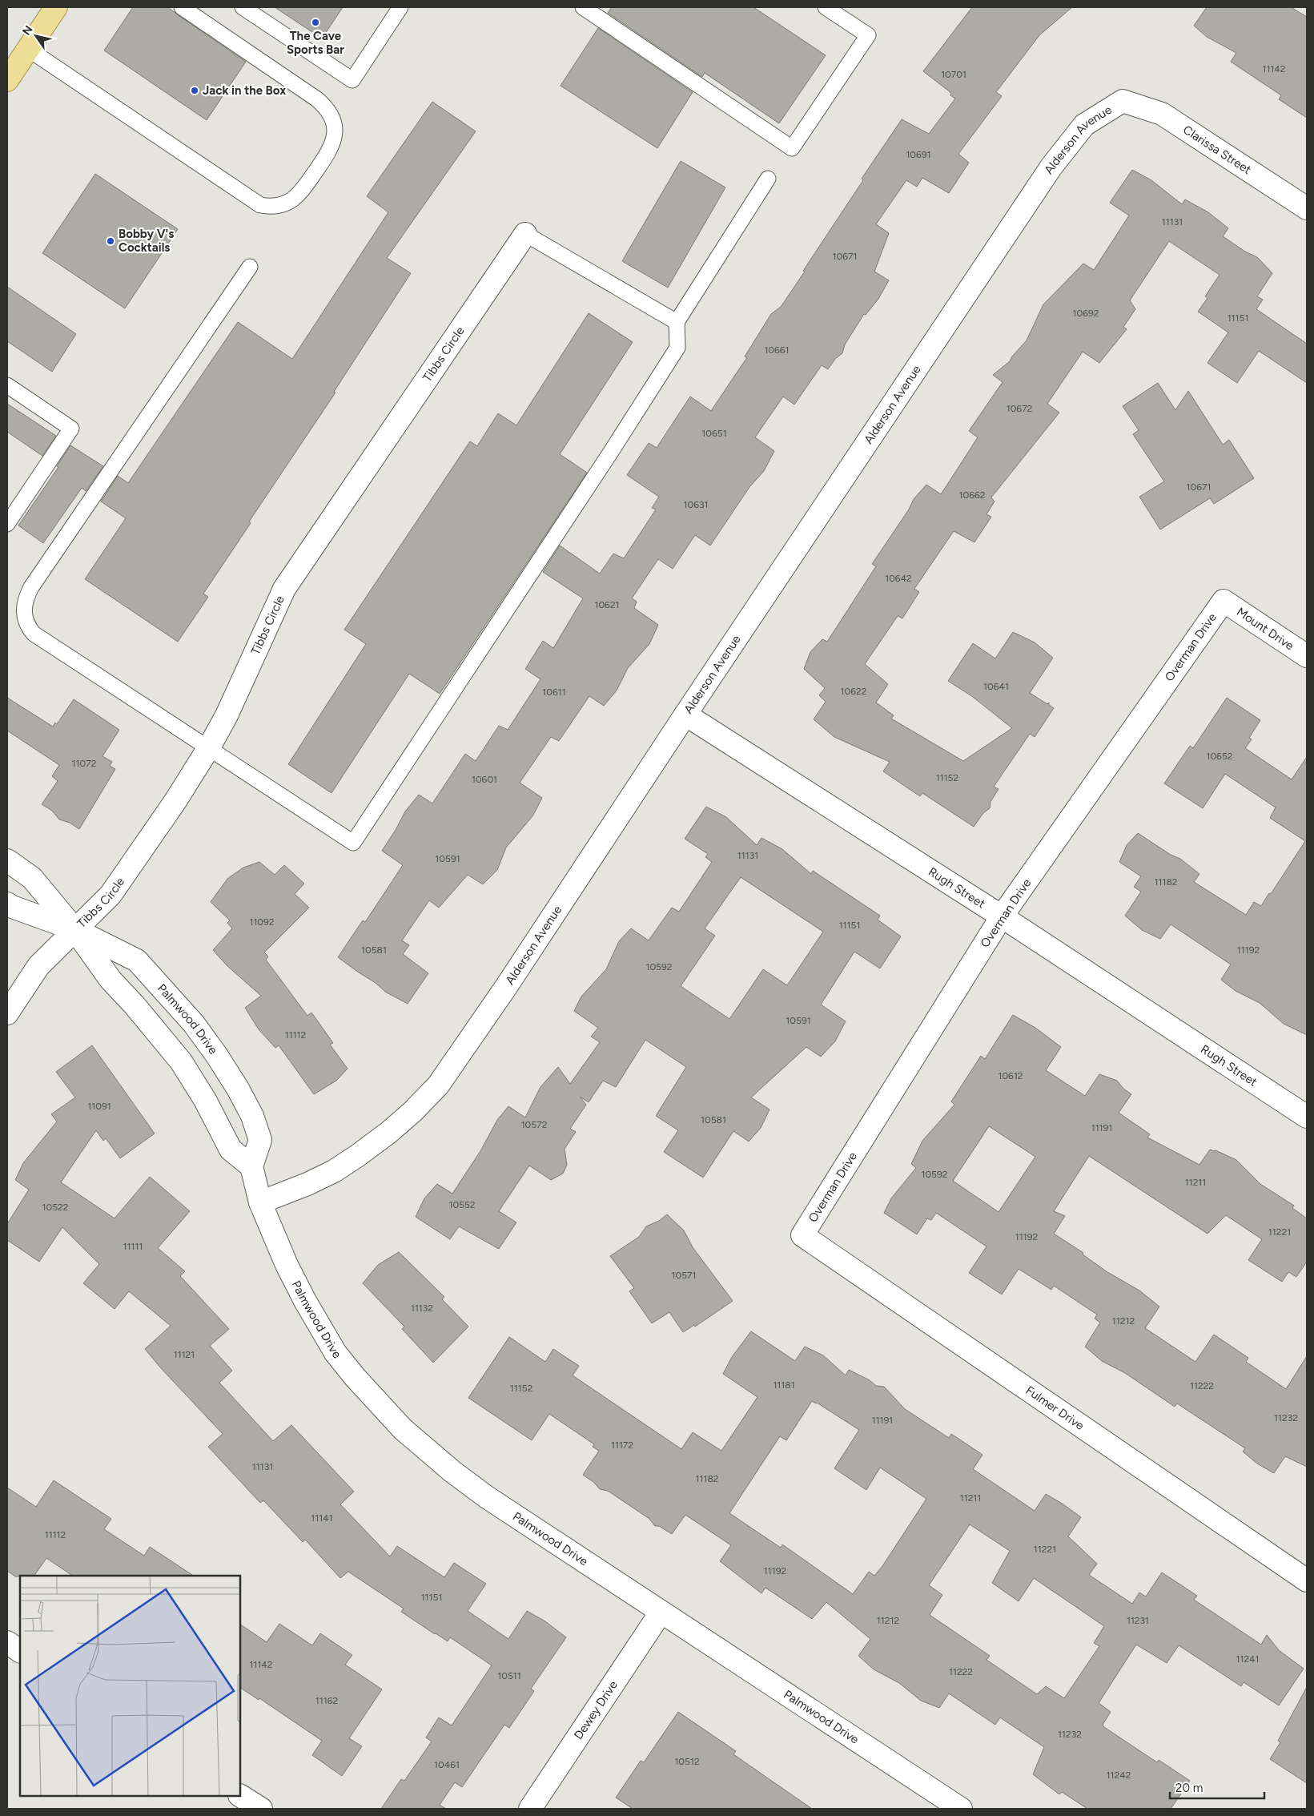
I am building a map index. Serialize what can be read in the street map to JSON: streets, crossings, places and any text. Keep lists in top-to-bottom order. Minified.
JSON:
{"streets":{"street":["Alderson Avenue","Clarissa Street","Tibbs Circle","Mount Drive","Overman Drive","Rugh Street","Palmwood Drive","Fulmer Drive","Dewey Drive"]},"crossings":[["Alderson Avenue","Clarissa Street"],["Alderson Avenue","Rugh Street"],["Alderson Avenue","Palmwood Drive"],["Tibbs Circle","Palmwood Drive"],["Mount Drive","Overman Drive"],["Overman Drive","Rugh Street"],["Overman Drive","Fulmer Drive"],["Palmwood Drive","Dewey Drive"]],"places":["The Cave Sports Bar","Jack in the Box","Bobby V's Cocktails"],"house_numbers":["11142","10701","10691","11131","10671","10692","11151","10661","10672","10651","10671","10662","10631","10642","10621","10641","10622","10611","10652","11072","11152","10601","11131","10591","11182","11092","11151","10581","11192","10592","10591","11112","10612","11091","10581","10572","11191","10592","11211","10552","10522","11221","11192","11111","10571","11132","11212","11121","11181","11222","11152","11232","11191","11172","11131","11182","11211","11141","11112","11221","11192","11151","11212","11231","11241","11142","11222","10511","11162","11232","10512","10461","11242"],"scale_bar":"20 m","north":"top left"}
